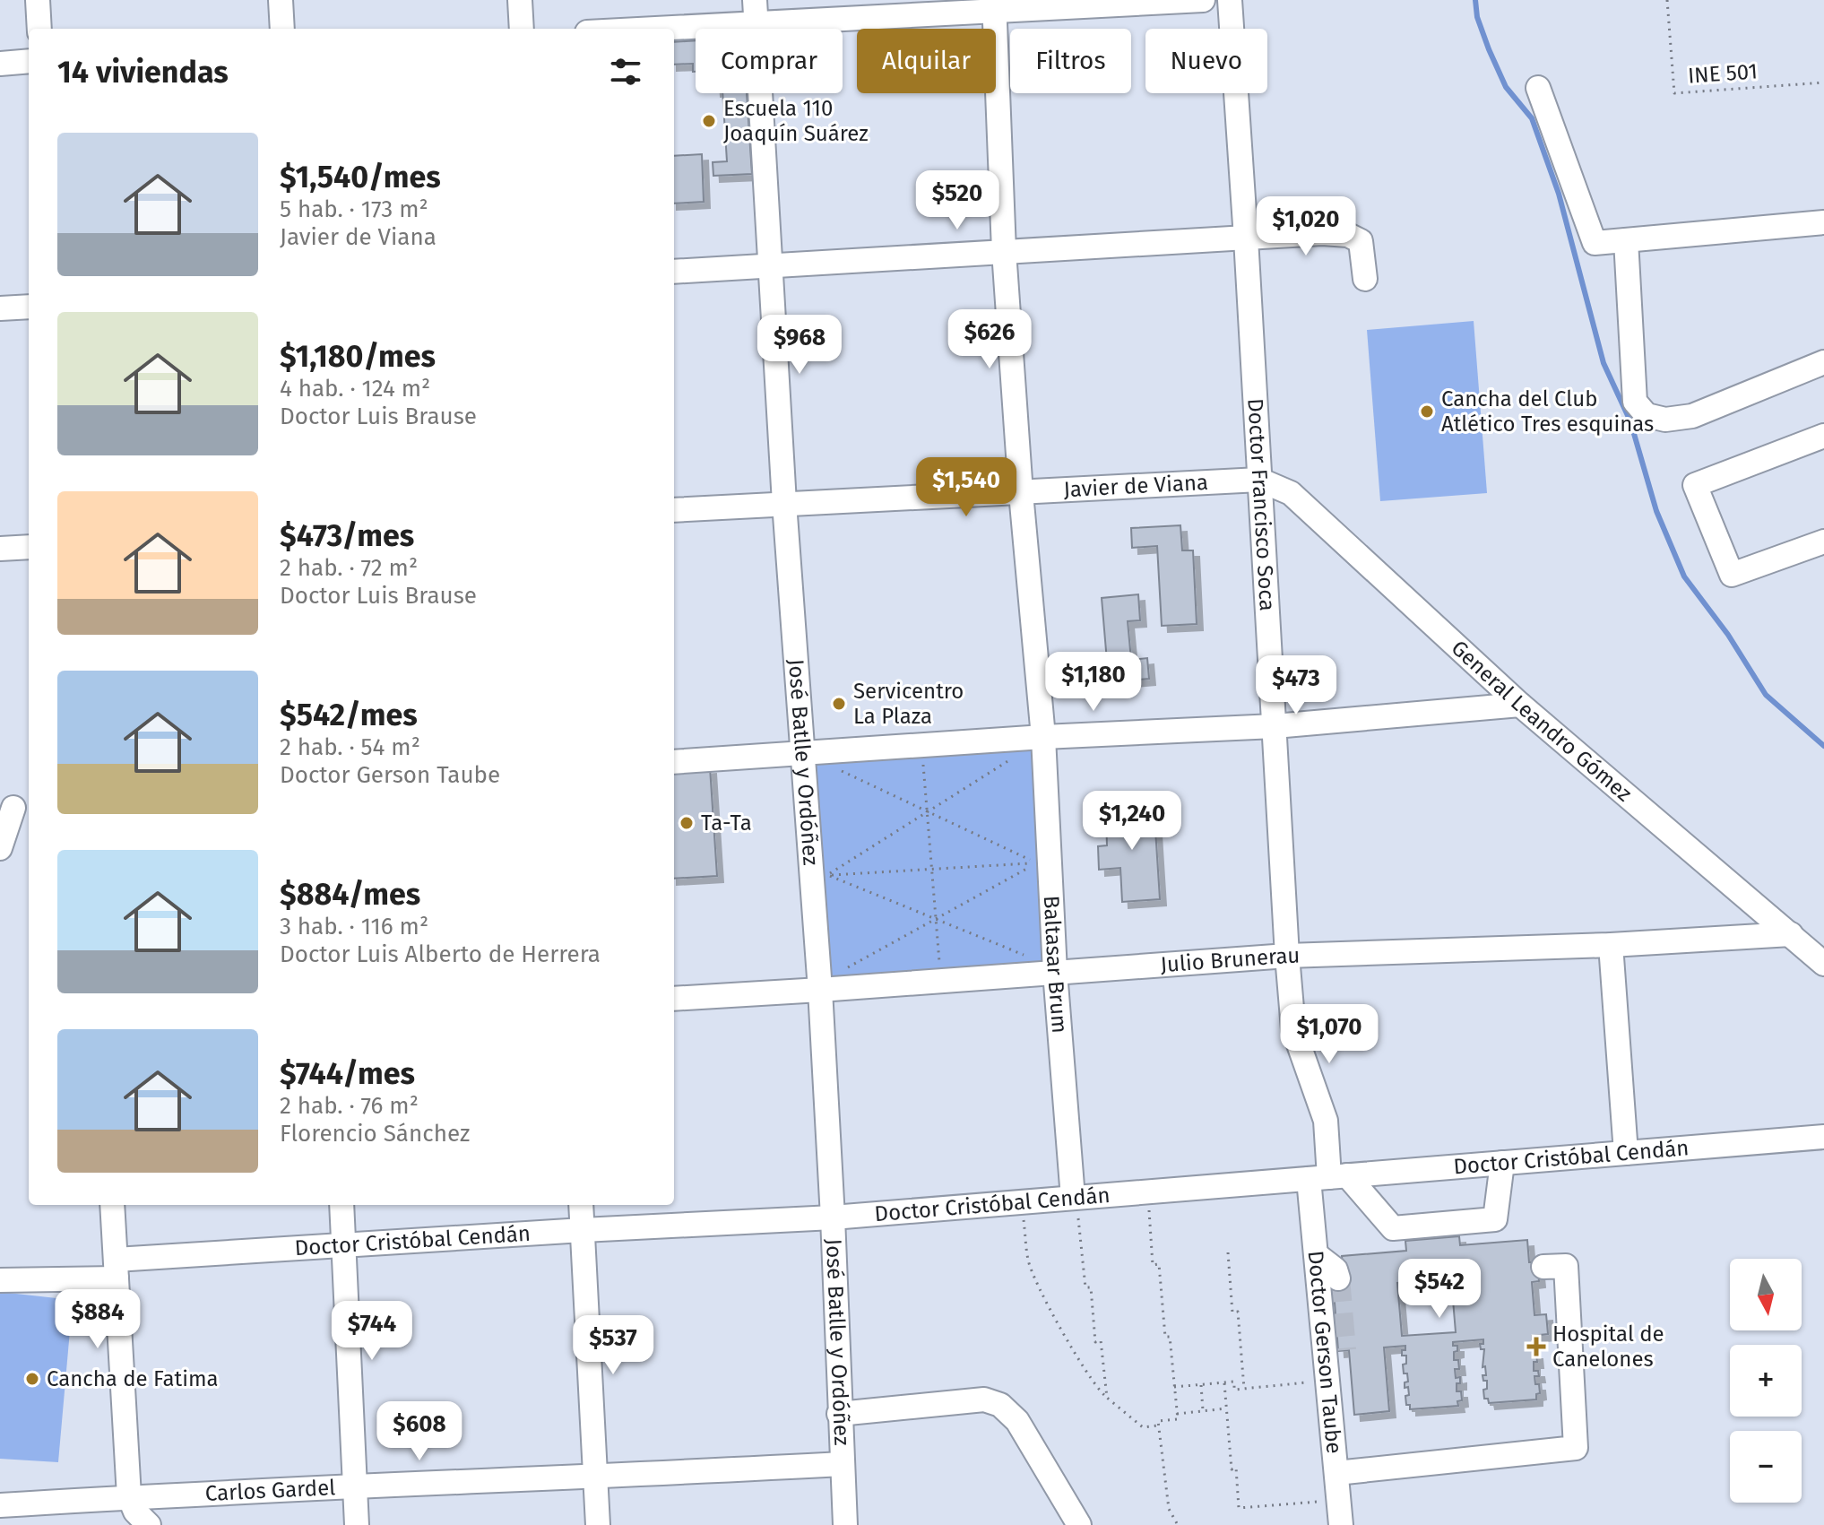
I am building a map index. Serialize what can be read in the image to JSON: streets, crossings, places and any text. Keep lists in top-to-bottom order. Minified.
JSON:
{"streets":{"street":["Javier de Viana","Doctor Francisco Soca","General Leandro Gómez","José Batlle y Ordóñez","Julio Brunerau","Baltasar Brum","Doctor Cristóbal Cendán","Doctor Gerson Taube","Carlos Gardel"],"path":["INE 501"]},"crossings":[["Javier de Viana","Doctor Francisco Soca"],["Javier de Viana","General Leandro Gómez"],["Javier de Viana","José Batlle y Ordóñez"],["Javier de Viana","Baltasar Brum"],["Doctor Francisco Soca","General Leandro Gómez"],["Doctor Francisco Soca","Julio Brunerau"],["Doctor Francisco Soca","Doctor Cristóbal Cendán"],["Doctor Francisco Soca","Doctor Gerson Taube"],["General Leandro Gómez","Julio Brunerau"],["José Batlle y Ordóñez","Julio Brunerau"],["José Batlle y Ordóñez","Doctor Cristóbal Cendán"],["José Batlle y Ordóñez","Carlos Gardel"],["Julio Brunerau","Baltasar Brum"],["Baltasar Brum","Doctor Cristóbal Cendán"],["Doctor Cristóbal Cendán","Doctor Gerson Taube"]],"places":{"other":["Escuela 110 Joaquín Suárez","Cancha del Club Atlético Tres esquinas","Servicentro La Plaza","Ta-Ta","Cancha de Fatima"],"health":["Hospital de Canelones"]},"north":"bottom","page":{"chip":["Comprar","Alquilar","Filtros","Nuevo"],"heading":"14 viviendas","list":[{"name":"$1,540/mes","note":"5 hab. · 173 m² · Javier de Viana"},{"name":"$1,180/mes","note":"4 hab. · 124 m² · Doctor Luis Brause"},{"name":"$473/mes","note":"2 hab. · 72 m² · Doctor Luis Brause"},{"name":"$542/mes","note":"2 hab. · 54 m² · Doctor Gerson Taube"},{"name":"$884/mes","note":"3 hab. · 116 m² · Doctor Luis Alberto de Herrera"},{"name":"$744/mes","note":"2 hab. · 76 m² · Florencio Sánchez"}],"price":["$520","$1,020","$626","$968","$1,540","$1,180","$473","$1,240","$1,070","$542","$884","$744","$537","$608"],"map_buttons":["+","−"]}}
